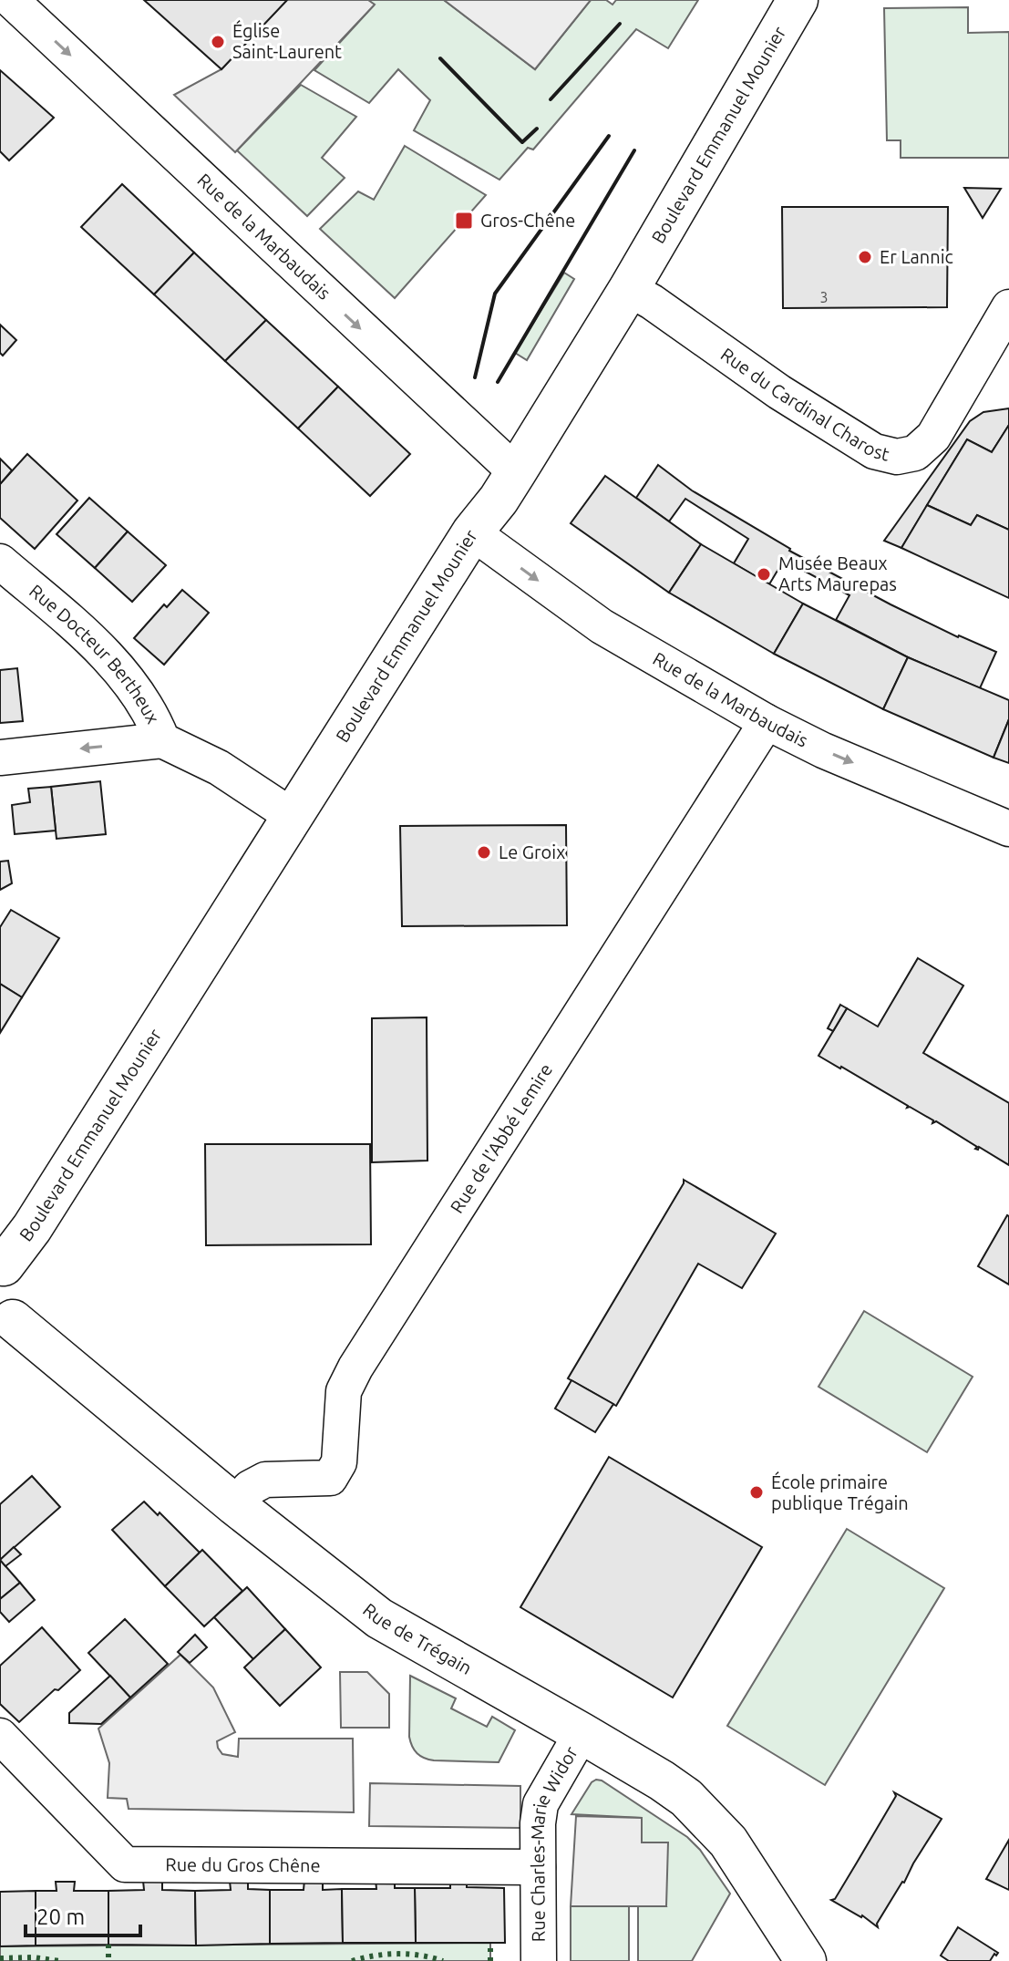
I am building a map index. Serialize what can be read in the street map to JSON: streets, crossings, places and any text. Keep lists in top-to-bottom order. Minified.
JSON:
{"streets":{"street":["Boulevard Emmanuel Mounier","Rue de la Marbaudais","Rue du Cardinal Charost","Rue Docteur Bertheux","Rue de l'Abbé Lemire","Rue de Trégain","Rue Charles-Marie Widor","Rue du Gros Chêne"]},"crossings":[["Boulevard Emmanuel Mounier","Rue de la Marbaudais"],["Boulevard Emmanuel Mounier","Rue du Cardinal Charost"],["Boulevard Emmanuel Mounier","Rue Docteur Bertheux"],["Rue de la Marbaudais","Rue de l'Abbé Lemire"],["Rue de l'Abbé Lemire","Rue de Trégain"],["Rue de Trégain","Rue Charles-Marie Widor"],["Rue Charles-Marie Widor","Rue du Gros Chêne"]],"one_way":["Rue de la Marbaudais"],"places":{"other":["Église Saint-Laurent","Er Lannic","Musée Beaux Arts Maurepas","Le Groix","École primaire publique Trégain"],"transit":["Gros-Chêne"]},"house_numbers":["3"],"scale_bar":"20 m"}
